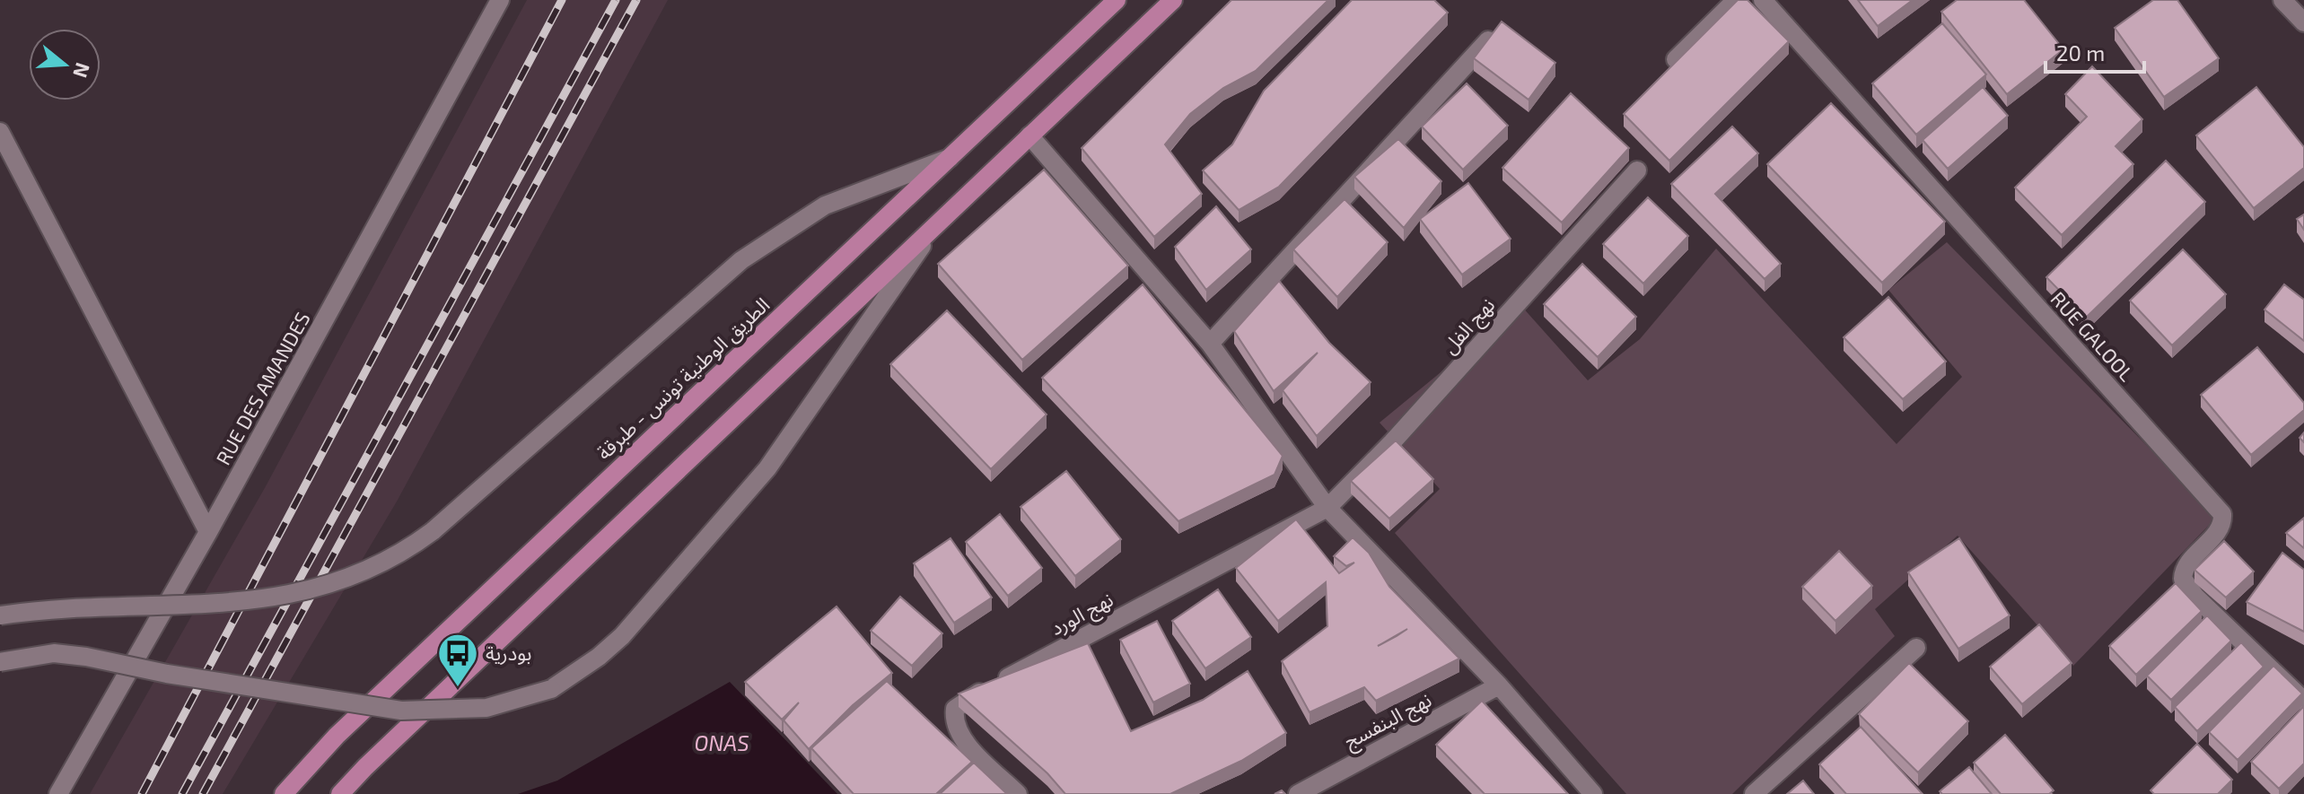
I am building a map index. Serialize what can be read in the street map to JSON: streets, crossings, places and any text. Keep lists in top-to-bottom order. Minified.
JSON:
{"streets":{"main road":["الطريق الوطنية تونس - طبرقة"],"street":["نهج الفل","RUE GALOOL","RUE DES AMANDES","نهج الورد","نهج البنفسج"]},"crossings":[["نهج الفل","نهج الورد"]],"water":["ONAS"],"places":{"bus stop":["بودرية"]},"scale_bar":"20 m","north":"right"}
